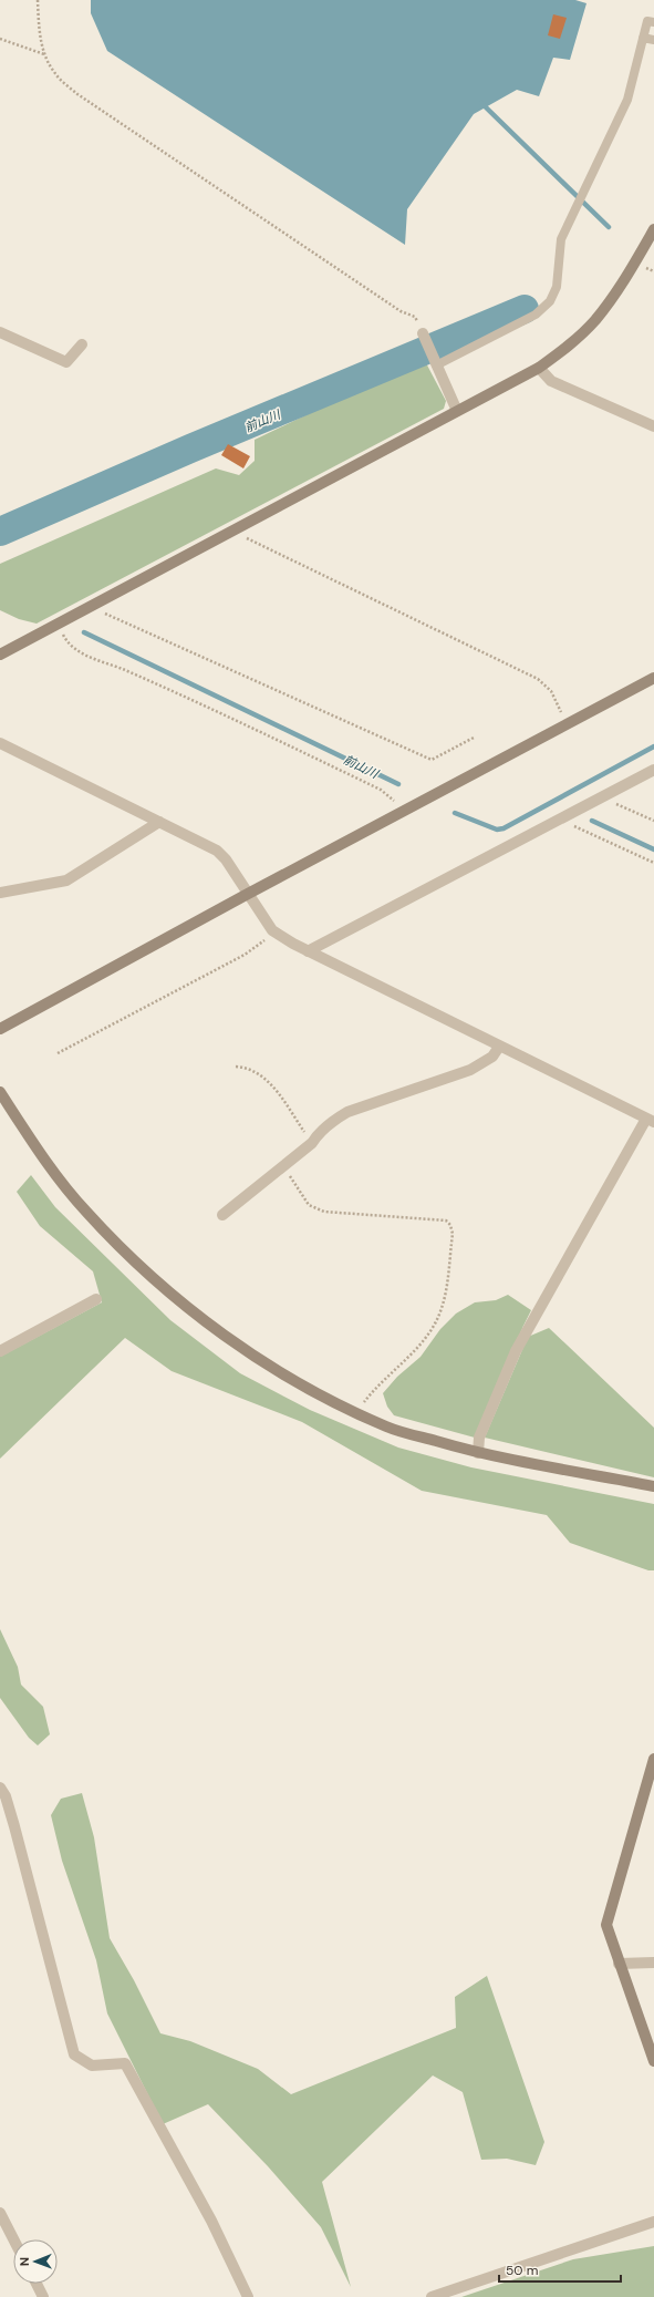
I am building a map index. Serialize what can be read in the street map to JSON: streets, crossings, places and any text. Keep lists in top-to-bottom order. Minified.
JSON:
{"water":["前山川"],"scale_bar":"50 m","north":"left"}
